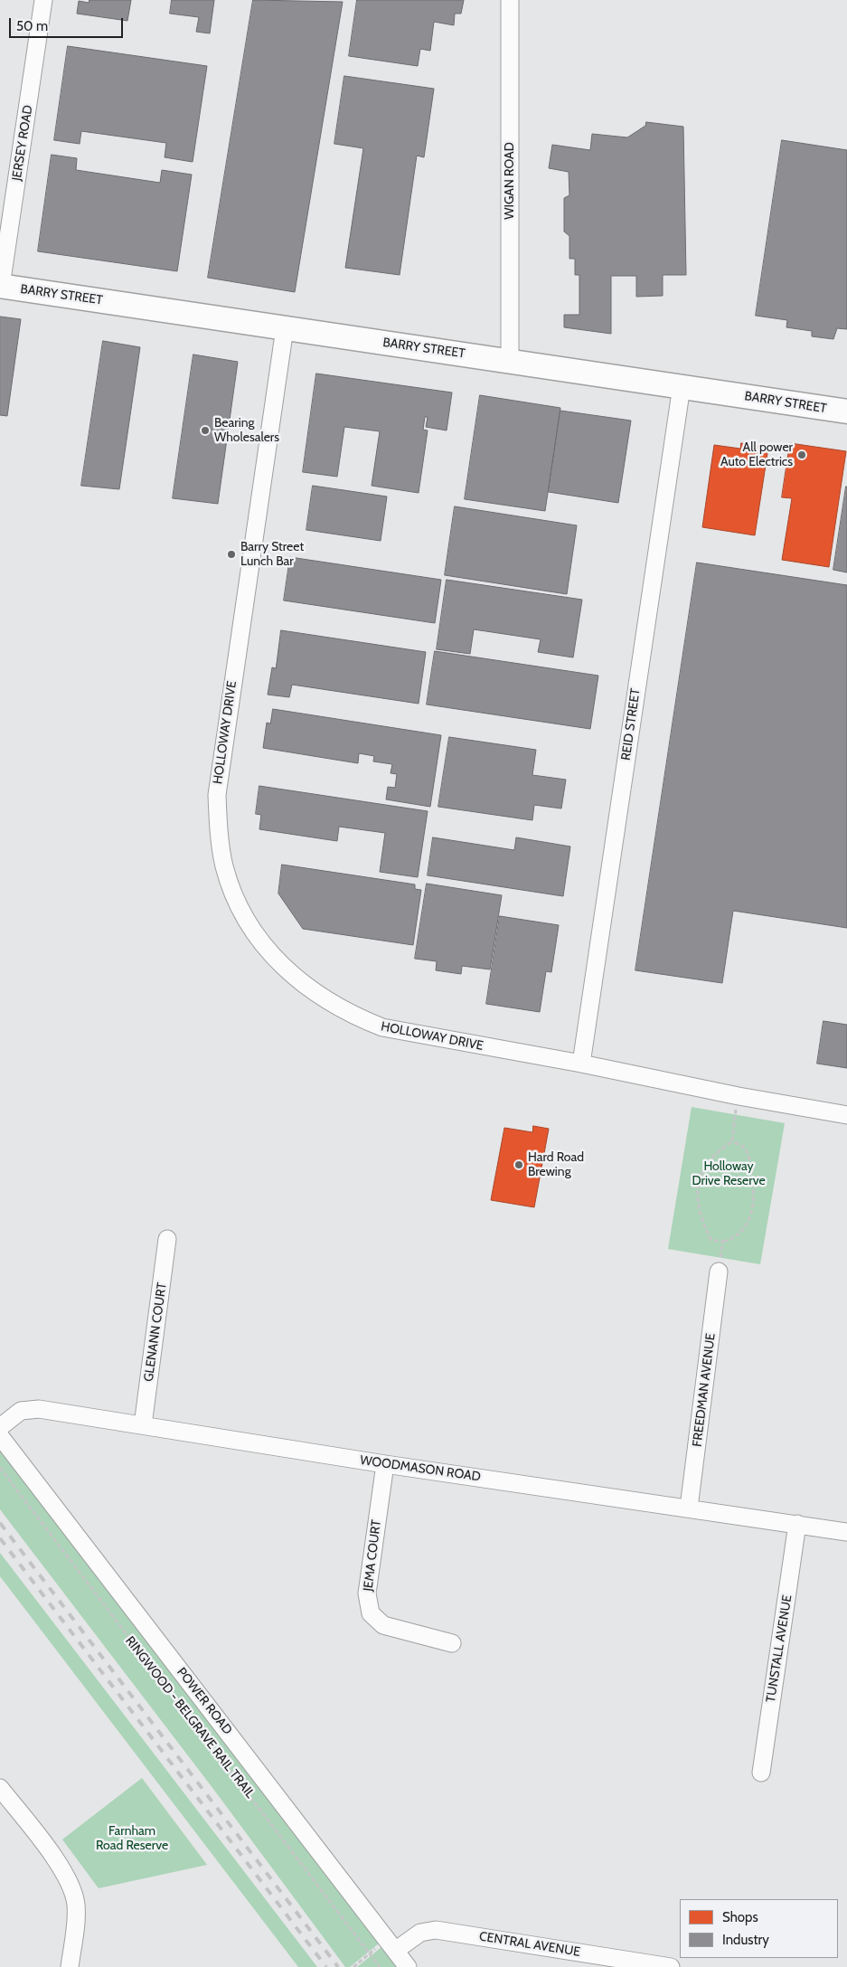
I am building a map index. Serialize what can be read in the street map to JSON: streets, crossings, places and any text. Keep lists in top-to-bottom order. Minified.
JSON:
{"streets":{"main road":["BARRY STREET"],"street":["JERSEY ROAD","WIGAN ROAD","REID STREET","HOLLOWAY DRIVE","GLENANN COURT","FREEDMAN AVENUE","WOODMASON ROAD","JEMA COURT","TUNSTALL AVENUE","POWER ROAD","CENTRAL AVENUE"],"path":["RINGWOOD - BELGRAVE RAIL TRAIL"]},"crossings":[["JERSEY ROAD","BARRY STREET"],["WIGAN ROAD","BARRY STREET"],["BARRY STREET","REID STREET"],["BARRY STREET","HOLLOWAY DRIVE"],["REID STREET","HOLLOWAY DRIVE"],["GLENANN COURT","WOODMASON ROAD"],["FREEDMAN AVENUE","WOODMASON ROAD"],["WOODMASON ROAD","JEMA COURT"],["WOODMASON ROAD","TUNSTALL AVENUE"],["POWER ROAD","CENTRAL AVENUE"]],"parks":["Holloway Drive Reserve","Farnham Road Reserve"],"places":["Bearing Wholesalers","All power Auto Electrics","Barry Street Lunch Bar","Hard Road Brewing"],"legend":["Shops","Industry"],"scale_bar":"50 m"}
